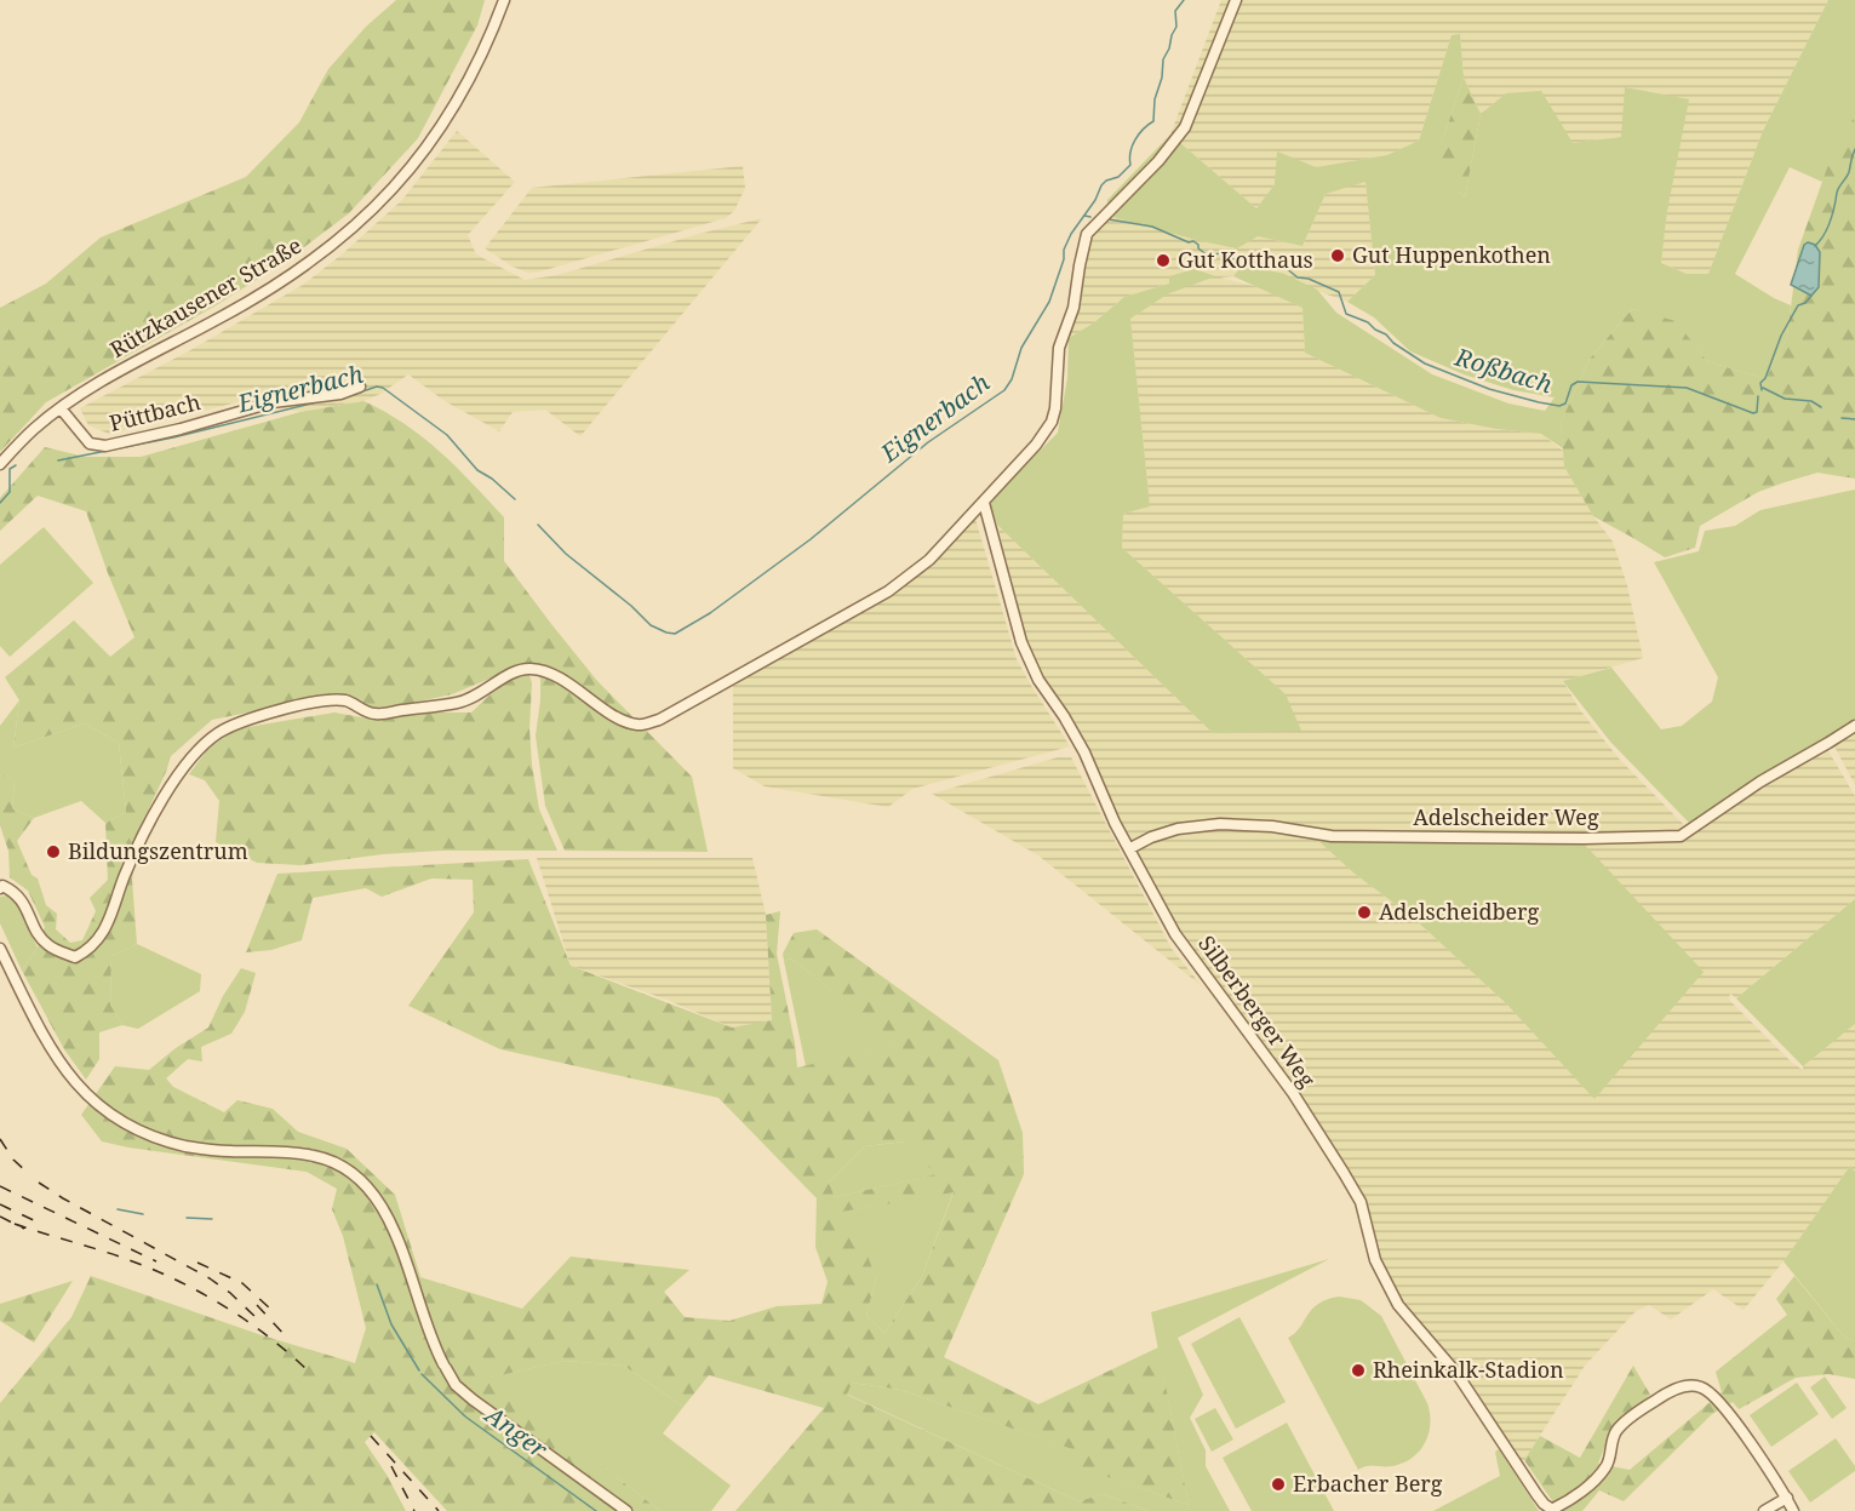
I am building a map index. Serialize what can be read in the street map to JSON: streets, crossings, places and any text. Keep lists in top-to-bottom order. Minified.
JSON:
{"streets":{"street":["Rützkausener Straße","Püttbach","Adelscheider Weg","Silberberger Weg"]},"crossings":[["Rützkausener Straße","Püttbach"],["Adelscheider Weg","Silberberger Weg"]],"water":["Roßbach","Eignerbach","Anger"],"places":["Gut Huppenkothen","Gut Kotthaus","Bildungszentrum","Adelscheidberg","Rheinkalk-Stadion","Erbacher Berg"]}
